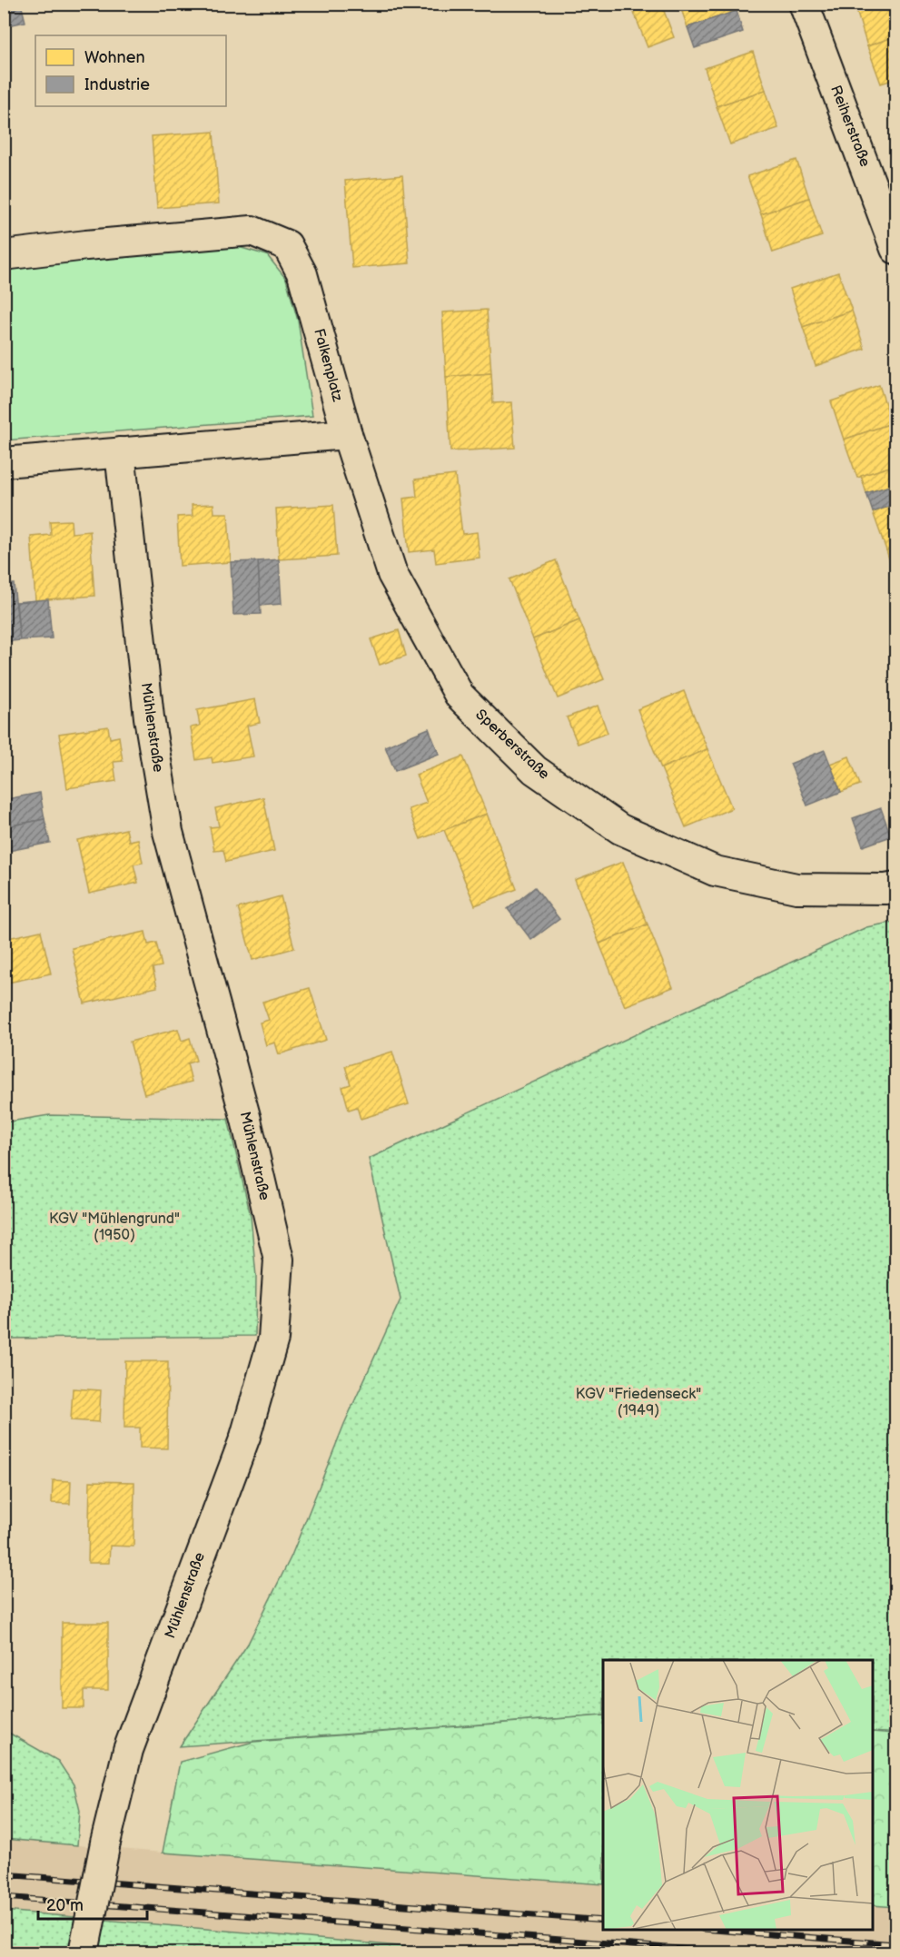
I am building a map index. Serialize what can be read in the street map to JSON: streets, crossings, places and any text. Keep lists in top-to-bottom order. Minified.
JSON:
{"streets":{"street":["Reiherstraße","Falkenplatz","Mühlenstraße","Sperberstraße"]},"crossings":[["Falkenplatz","Sperberstraße"]],"parks":["KGV \"Mühlengrund\" (1950)","KGV \"Friedenseck\" (1949)"],"legend":["Wohnen","Industrie"],"scale_bar":"20 m"}
